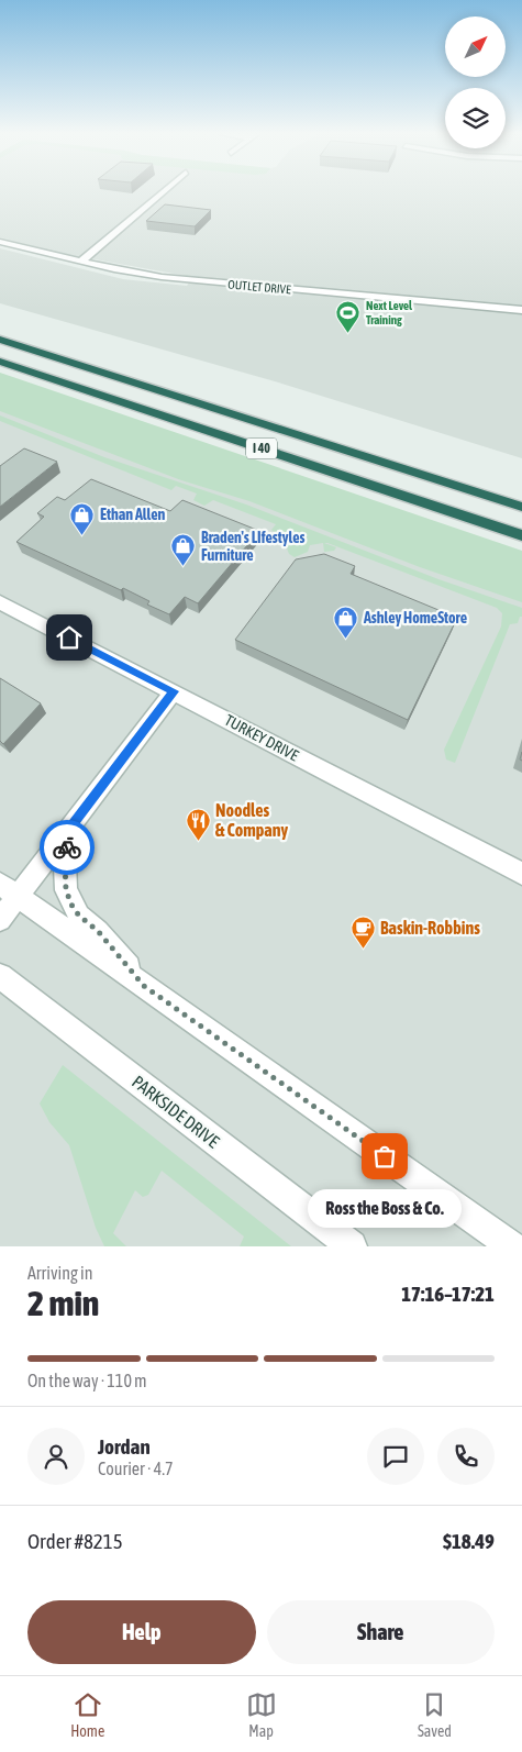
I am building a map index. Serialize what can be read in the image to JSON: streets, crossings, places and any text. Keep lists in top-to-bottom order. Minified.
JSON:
{"streets":{"highway":["I 40"],"street":["OUTLET DRIVE","TURKEY DRIVE","PARKSIDE DRIVE"]},"places":{"sports":["Next Level Training"],"shop":["Ethan Allen","Braden's LIfestyles Furniture","Ashley HomeStore"],"restaurant":["Noodles & Company"],"cafe":["Baskin-Robbins"],"other":["Ross the Boss & Co."]},"north":"top right","page":{"bubble":"Ross the Boss & Co.","heading":["2 min","Arriving in","17:16–17:21"],"panel":["Jordan","Courier · 4.7","Order #8215","$18.49"],"bar":"On the way · 110 m","buttons":["Help","Share"],"tabs":["Home","Map","Saved"]}}
